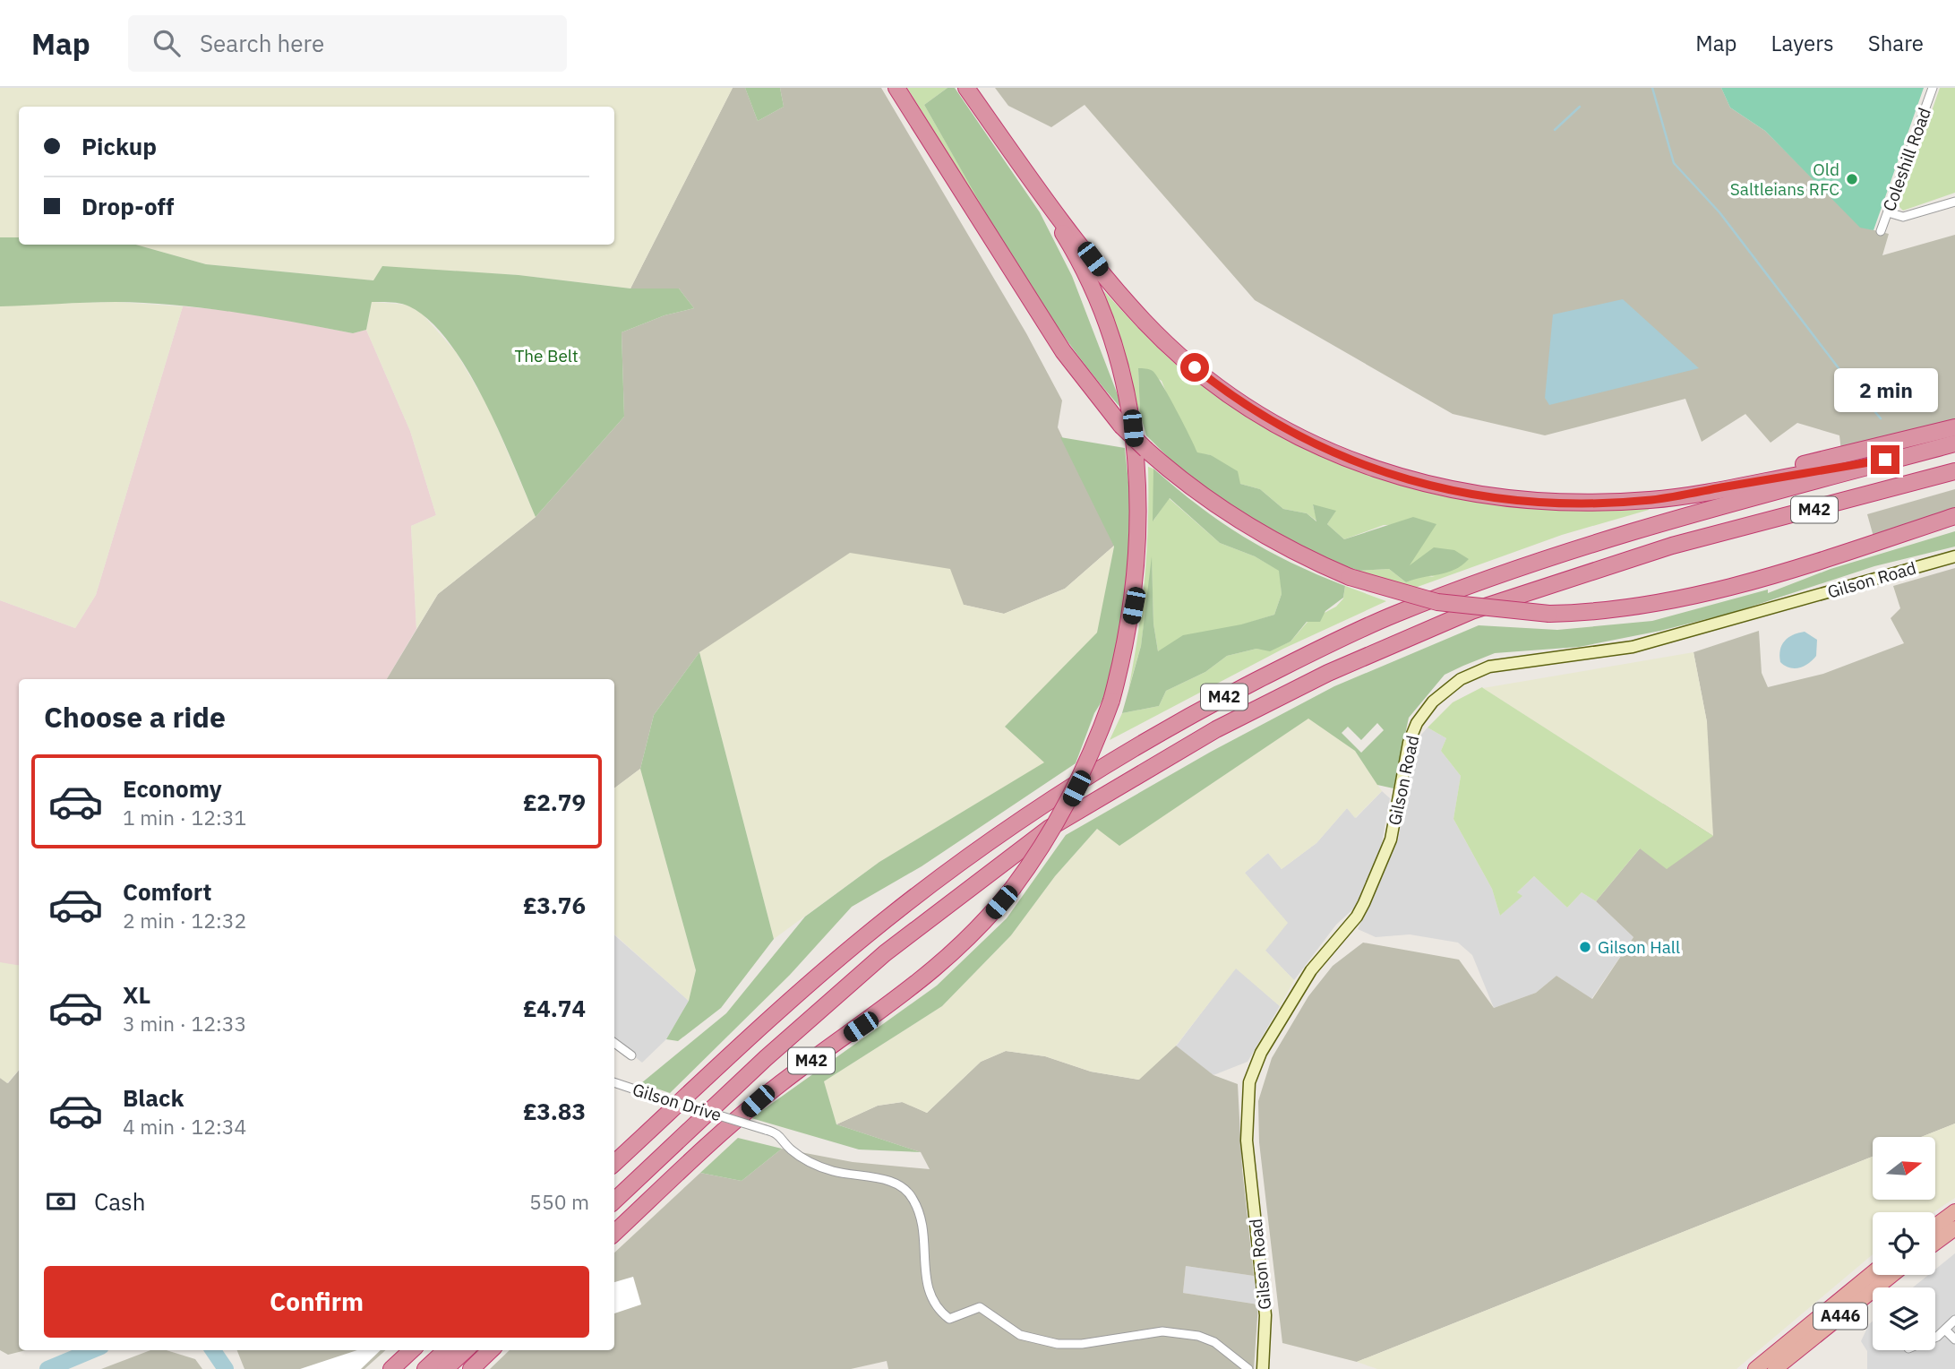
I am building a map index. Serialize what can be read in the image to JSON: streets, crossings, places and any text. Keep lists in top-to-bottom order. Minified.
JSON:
{"streets":{"highway":["M42","A446"],"main road":["Gilson Road"],"street":["Coleshill Road","Gilson Drive"]},"parks":["The Belt"],"places":["Old Saltleians RFC","Gilson Hall"],"north":"right","page":{"header":"Map","search":"Search here","nav":["Map","Layers","Share"],"banner":["Pickup","Drop-off"],"bubble":"2 min","heading":"Choose a ride","list":[{"name":"Economy","note":"1 min · 12:31","value":"£2.79"},{"name":"Comfort","note":"2 min · 12:32","value":"£3.76"},{"name":"XL","note":"3 min · 12:33","value":"£4.74"},{"name":"Black","note":"4 min · 12:34","value":"£3.83"}],"pay":["Cash","550 m"],"buttons":"Confirm"}}
